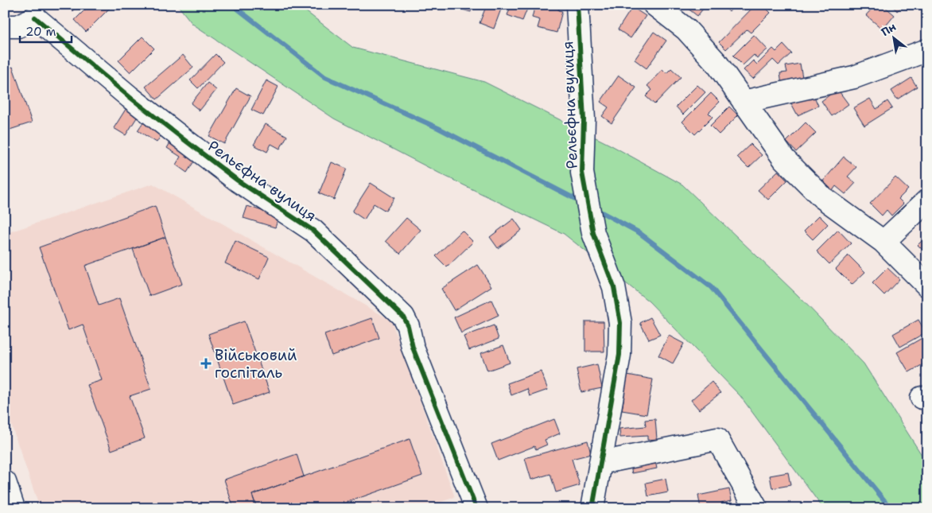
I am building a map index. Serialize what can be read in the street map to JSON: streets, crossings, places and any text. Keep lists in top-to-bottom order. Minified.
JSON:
{"streets":{"street":["Рельєфна вулиця"]},"places":{"health":["Військовий госпіталь"]},"scale_bar":"20 m","north":"top left"}
